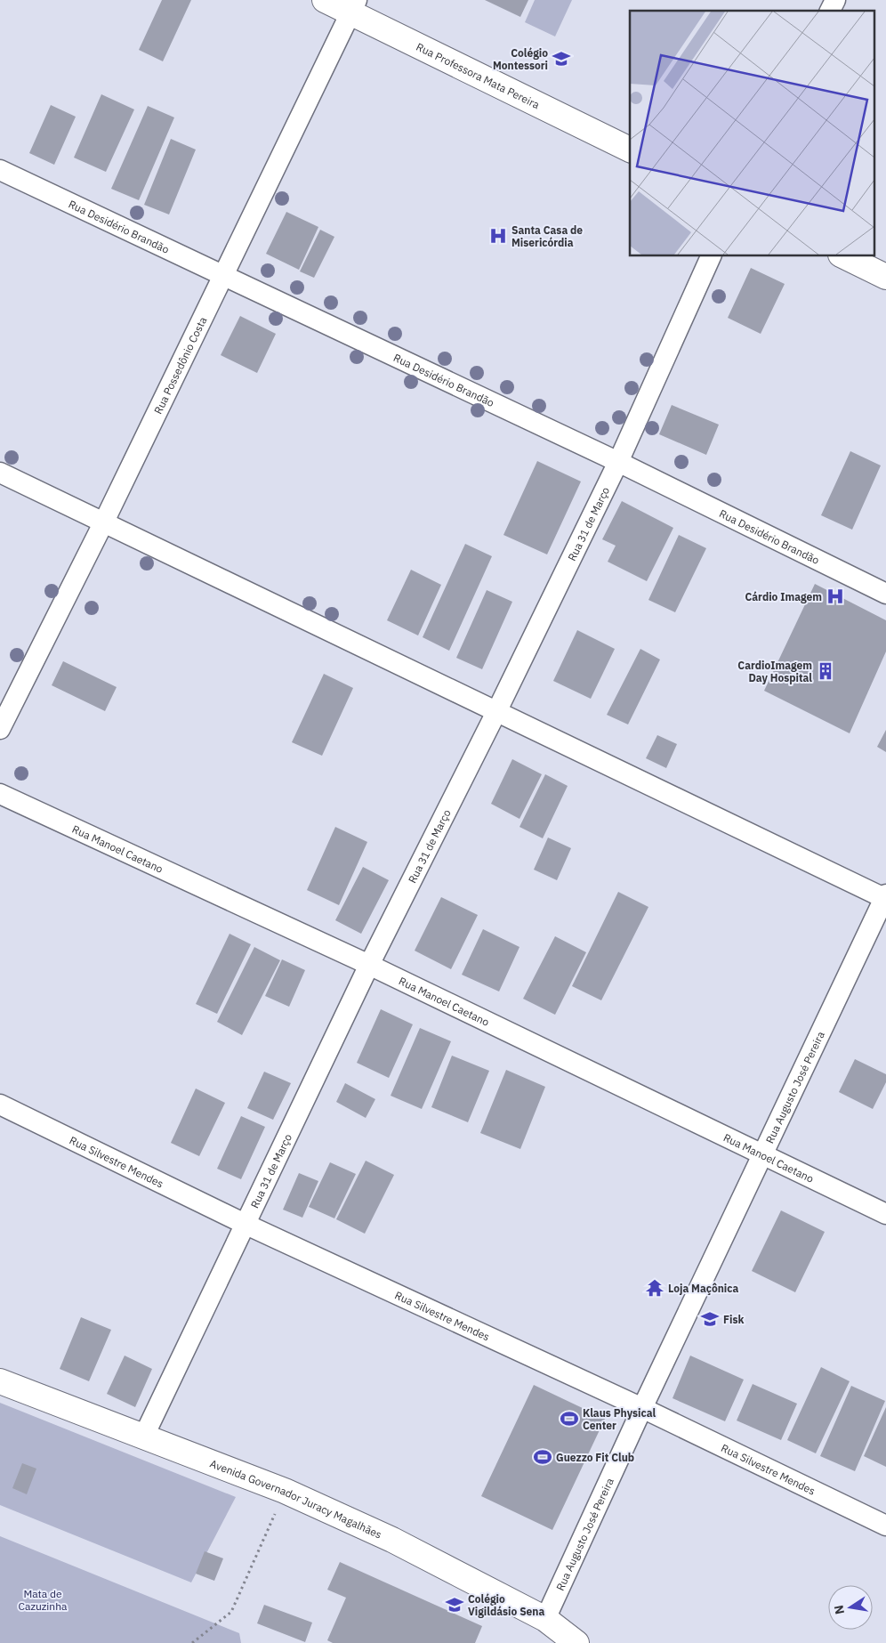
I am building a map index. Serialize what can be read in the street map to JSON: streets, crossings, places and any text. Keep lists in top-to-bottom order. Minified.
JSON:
{"streets":{"street":["Rua Professora Mata Pereira","Rua Desidério Brandão","Rua Possedônio Costa","Rua 31 de Março","Rua Manoel Caetano","Rua Augusto José Pereira","Rua Silvestre Mendes","Avenida Governador Juracy Magalhães"]},"crossings":[["Rua Professora Mata Pereira","Rua Possedônio Costa"],["Rua Desidério Brandão","Rua Possedônio Costa"],["Rua Desidério Brandão","Rua 31 de Março"],["Rua 31 de Março","Rua Manoel Caetano"],["Rua 31 de Março","Rua Silvestre Mendes"],["Rua 31 de Março","Avenida Governador Juracy Magalhães"],["Rua Manoel Caetano","Rua Augusto José Pereira"],["Rua Augusto José Pereira","Rua Silvestre Mendes"],["Rua Augusto José Pereira","Avenida Governador Juracy Magalhães"]],"parks":["Mata de Cazuzinha"],"places":{"school or university":["Colégio Montessori","Fisk","Colégio Vigildásio Sena"],"hospital":["Santa Casa de Misericórdia","Cárdio Imagem"],"building":["CardioImagem Day Hospital"],"temple":["Loja Maçônica"],"sports":["Klaus Physical Center","Guezzo Fit Club"]},"north":"left"}
